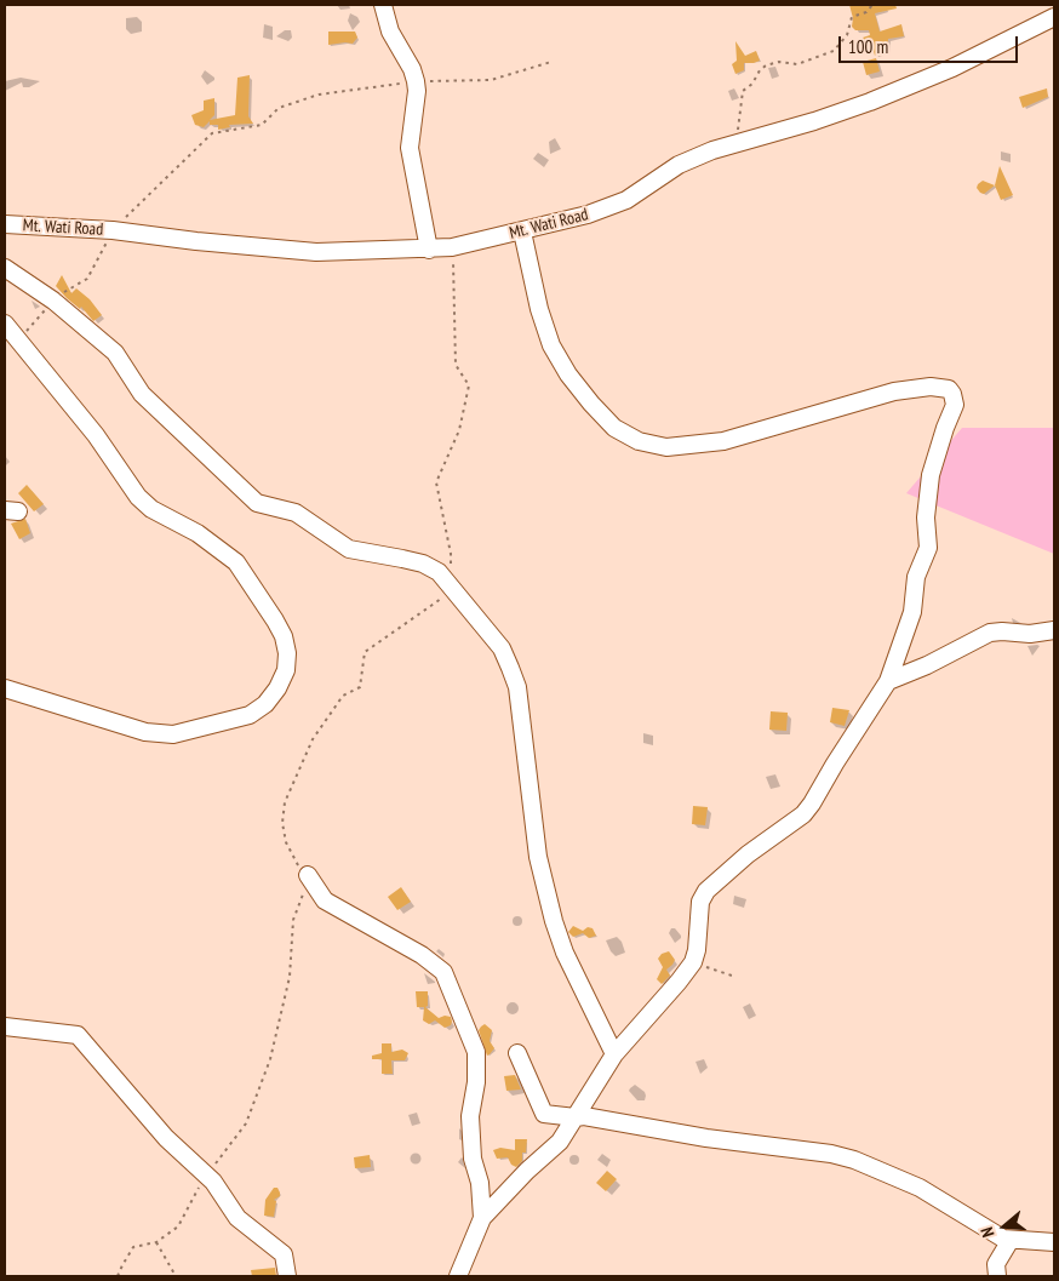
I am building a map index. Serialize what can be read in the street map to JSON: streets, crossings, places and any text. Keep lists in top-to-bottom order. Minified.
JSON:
{"streets":{"street":["Mt. Wati Road"]},"scale_bar":"100 m","north":"left"}
